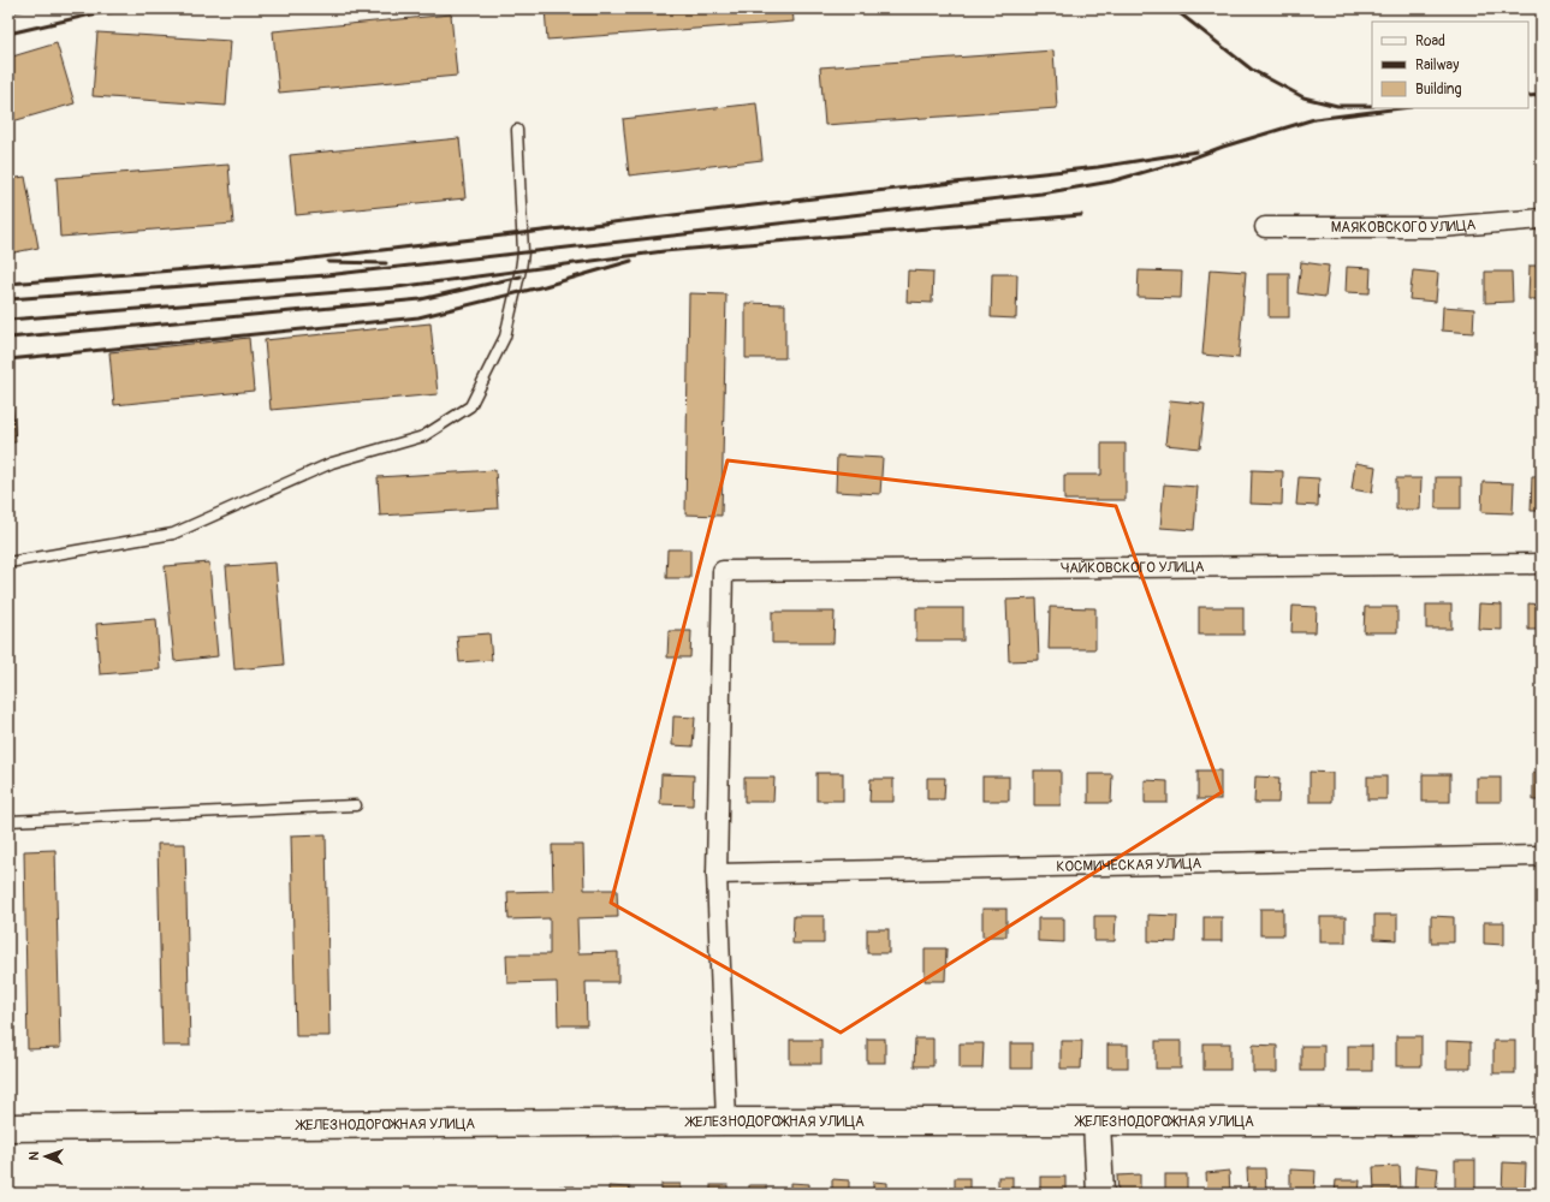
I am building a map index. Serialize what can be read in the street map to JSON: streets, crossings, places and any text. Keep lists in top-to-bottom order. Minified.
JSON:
{"streets":{"street":["МАЯКОВСКОГО УЛИЦА","ЧАЙКОВСКОГО УЛИЦА","КОСМИЧЕСКАЯ УЛИЦА","ЖЕЛЕЗНОДОРОЖНАЯ УЛИЦА"]},"crossings":[["ЧАЙКОВСКОГО УЛИЦА","КОСМИЧЕСКАЯ УЛИЦА"]],"legend":["Road","Railway","Building"],"north":"left"}
